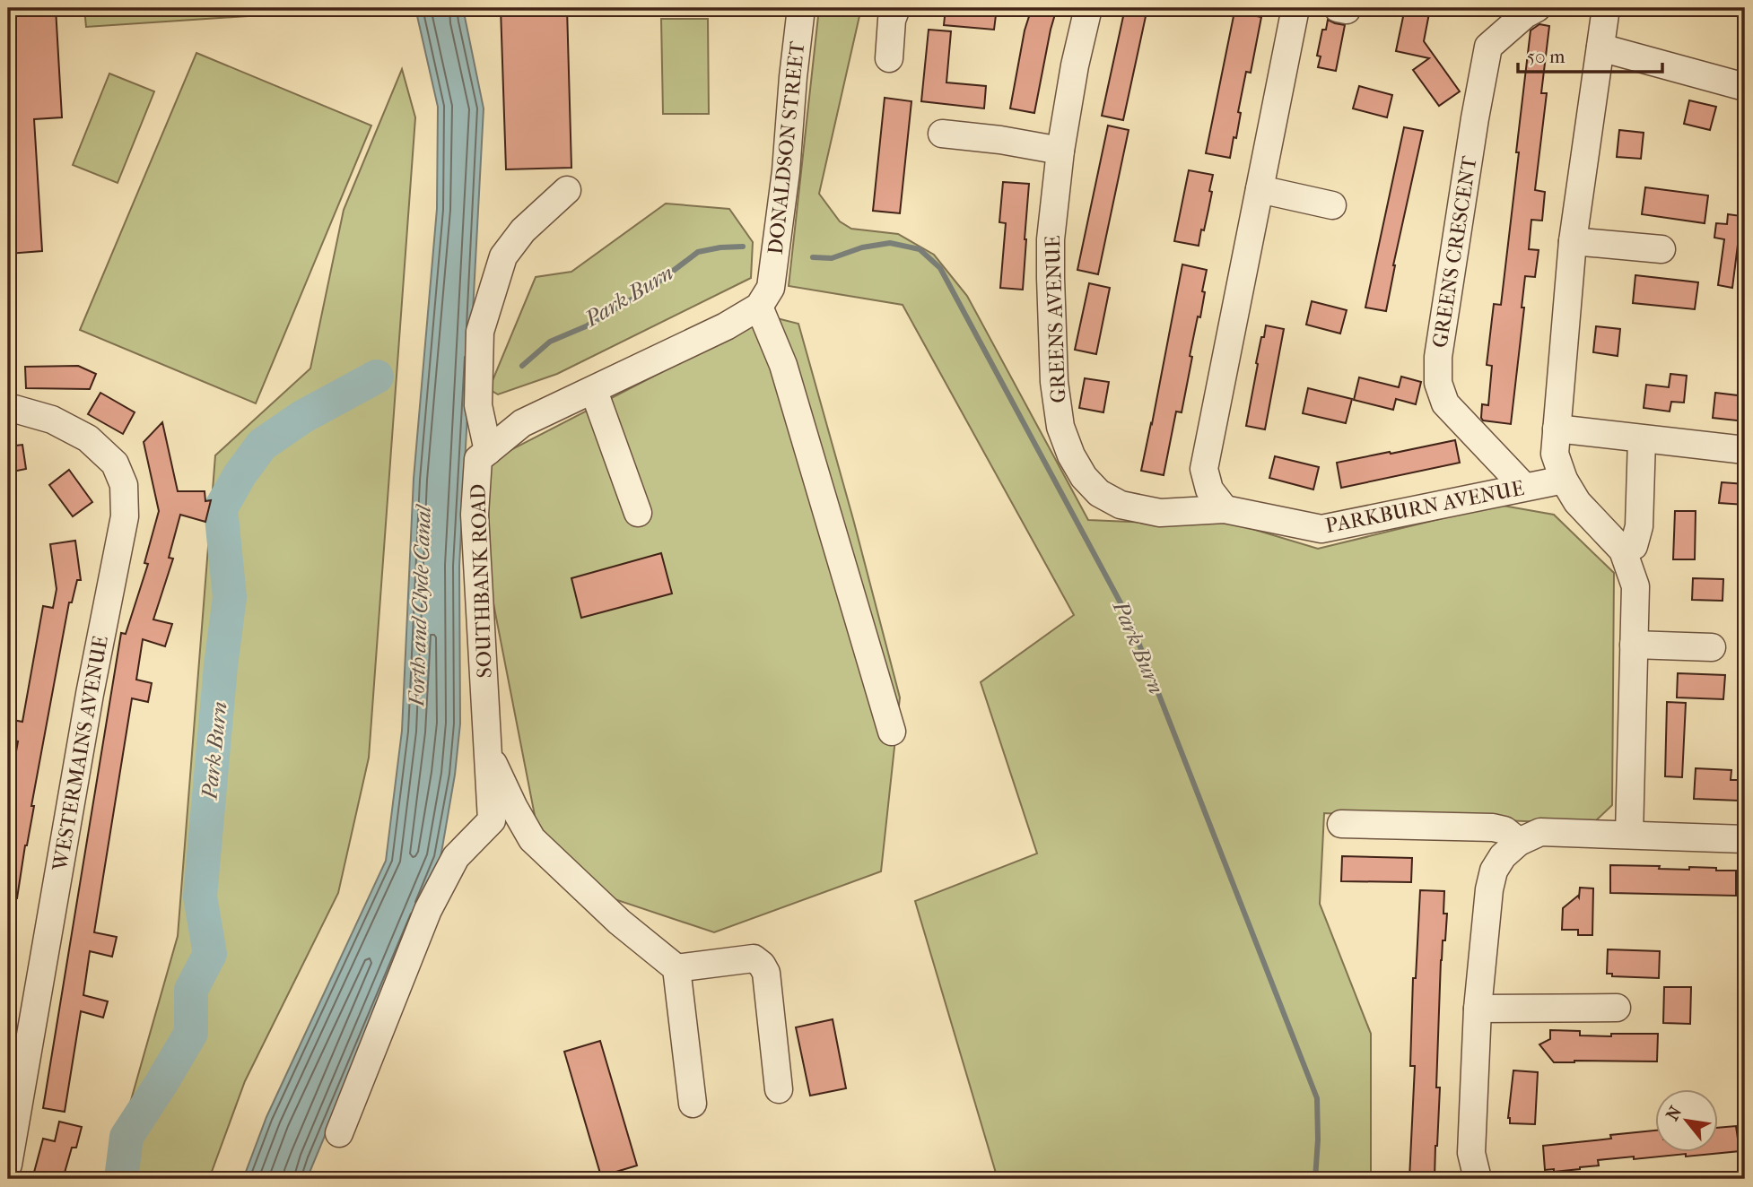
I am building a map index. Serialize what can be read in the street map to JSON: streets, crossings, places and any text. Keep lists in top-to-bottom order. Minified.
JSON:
{"streets":{"street":["DONALDSON STREET","GREENS CRESCENT","GREENS AVENUE","PARKBURN AVENUE","SOUTHBANK ROAD","WESTERMAINS AVENUE"]},"crossings":[["DONALDSON STREET","SOUTHBANK ROAD"],["GREENS CRESCENT","PARKBURN AVENUE"],["GREENS AVENUE","PARKBURN AVENUE"]],"water":["Park Burn","Forth and Clyde Canal"],"scale_bar":"50 m","north":"top left"}
